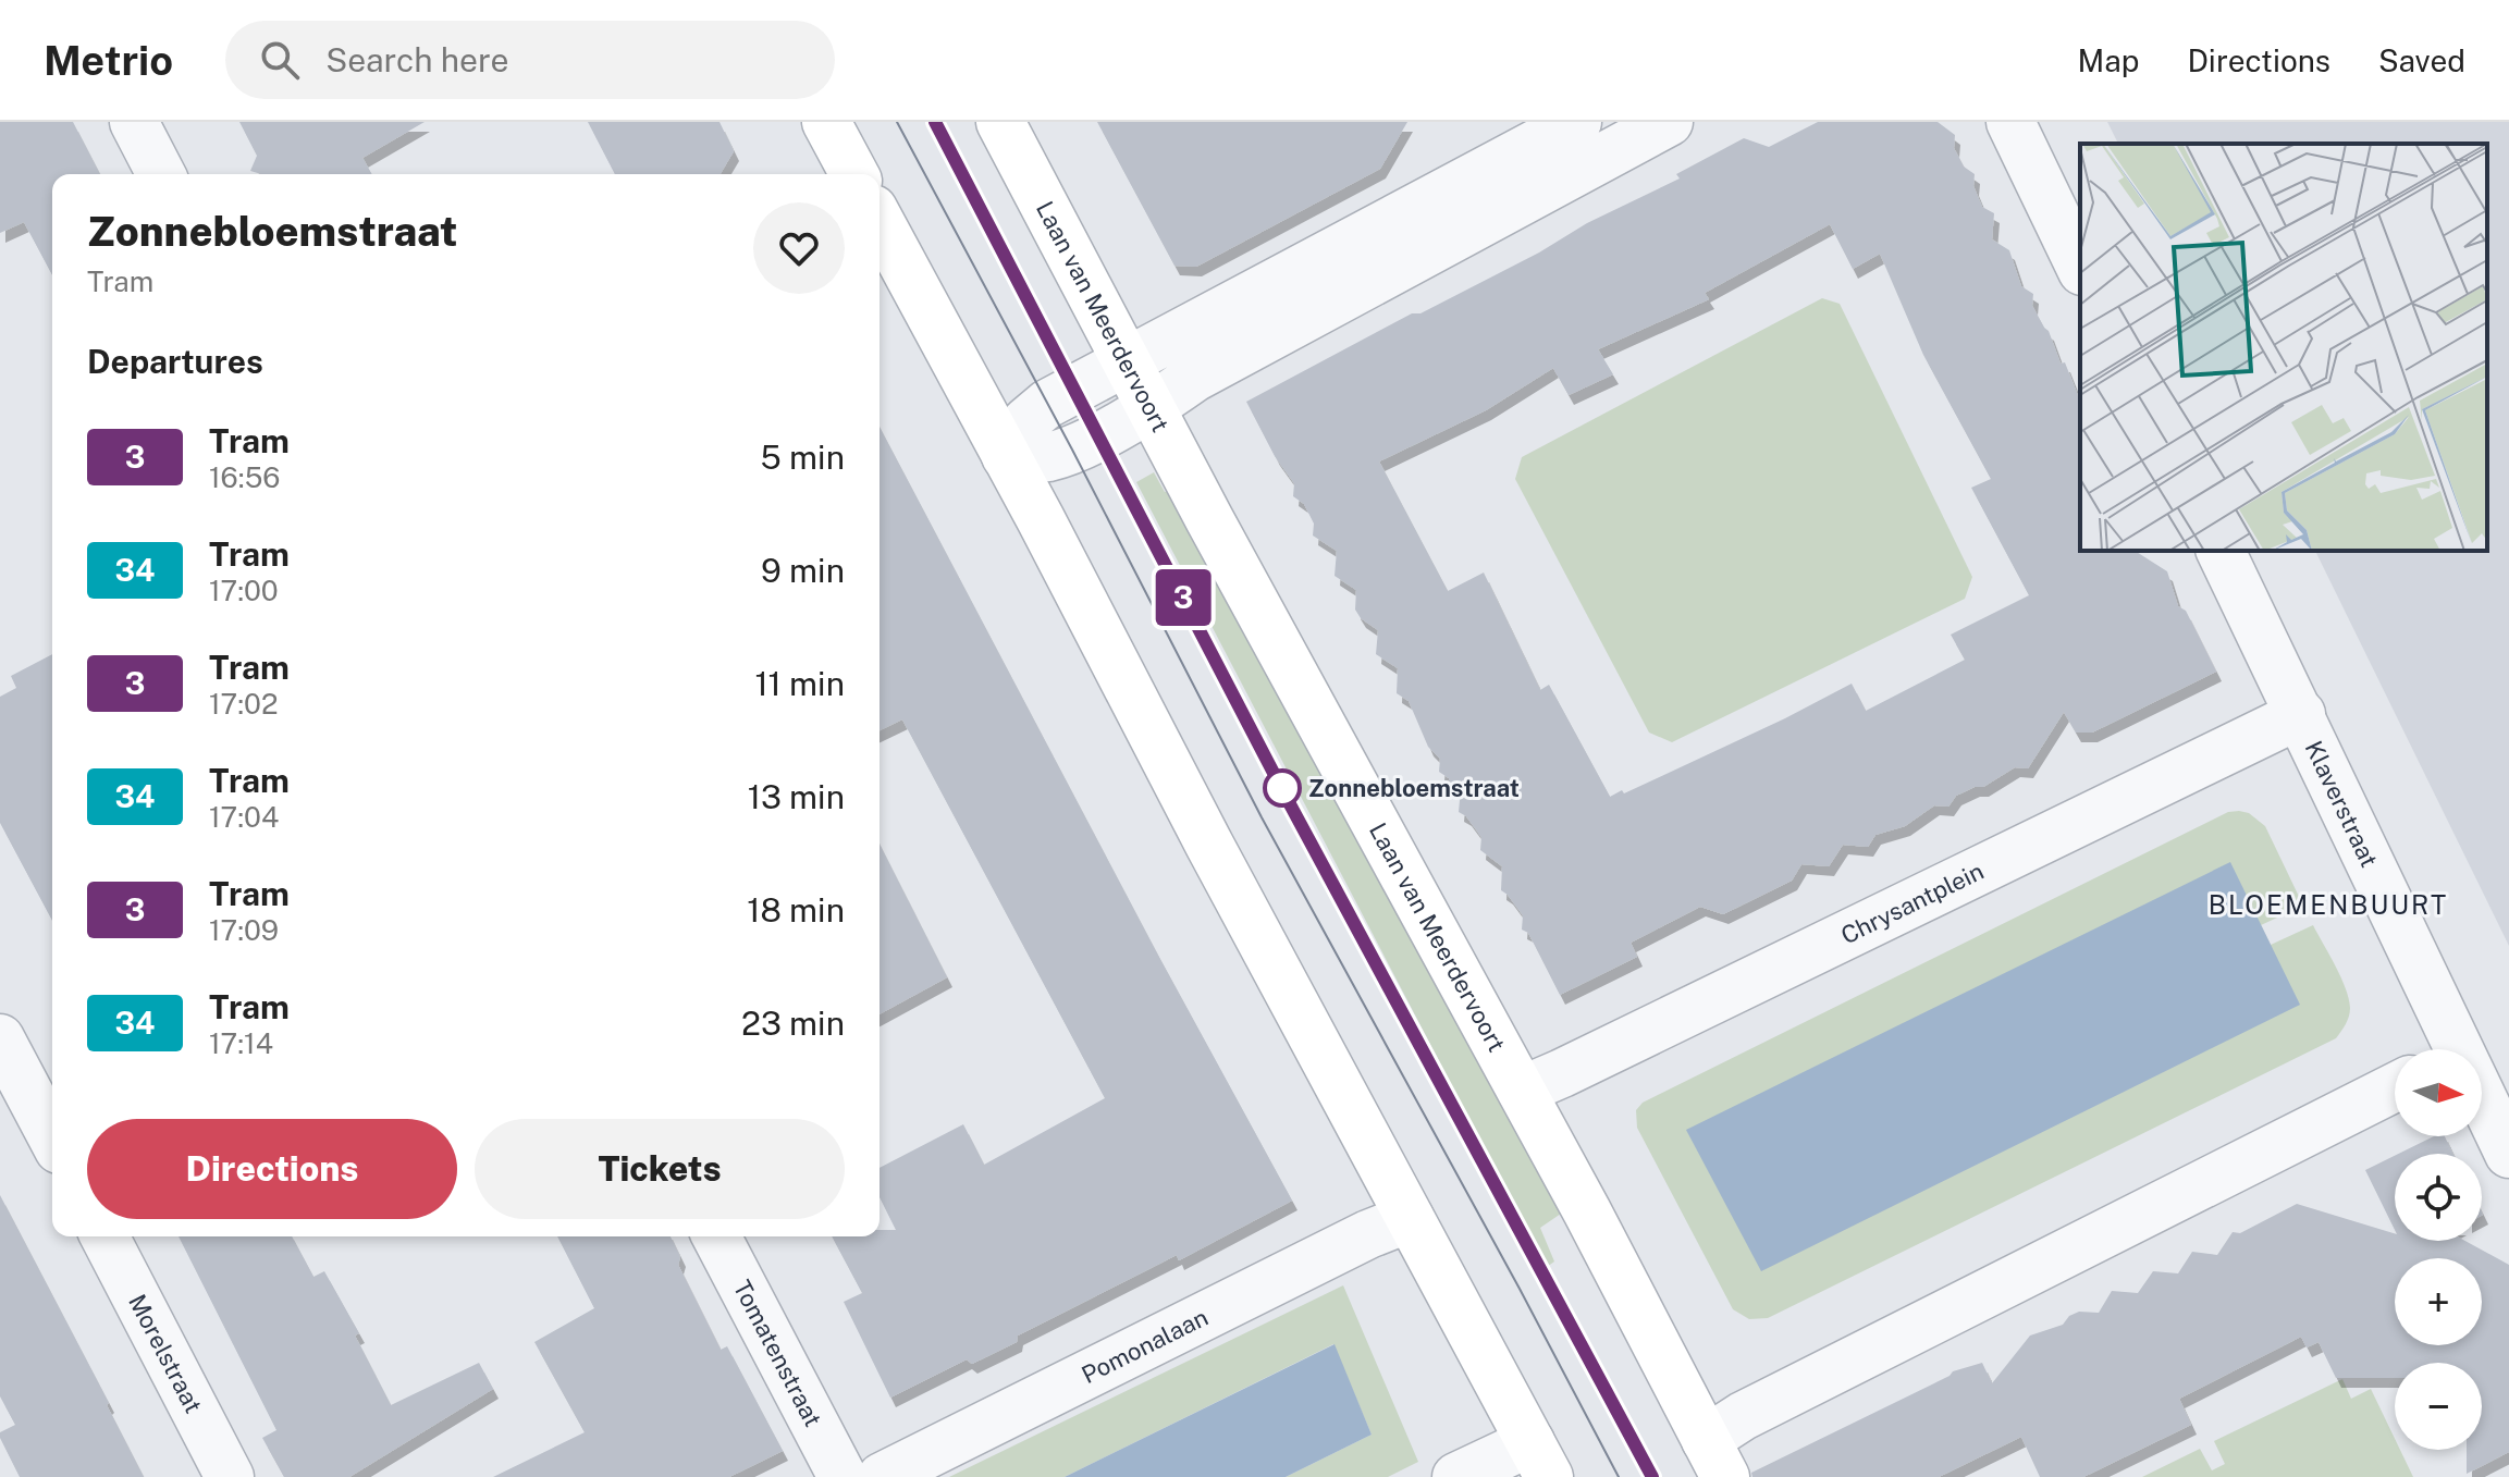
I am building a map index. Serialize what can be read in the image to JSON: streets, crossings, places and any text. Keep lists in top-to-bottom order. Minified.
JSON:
{"streets":{"street":["Laan van Meerdervoort","Klaverstraat","Chrysantplein","Pomonalaan","Morelstraat","Tomatenstraat"]},"crossings":[["Laan van Meerdervoort","Chrysantplein"],["Klaverstraat","Chrysantplein"]],"districts":["BLOEMENBUURT"],"places":["Zonnebloemstraat"],"lines":["tram line 3"],"north":"right","page":{"header":"Metrio","search":"Search here","nav":["Map","Directions","Saved"],"on_map":"3","heading":[["Zonnebloemstraat","Tram"],"Departures"],"list":[{"mark":"3","name":"Tram","note":"16:56","value":"5 min"},{"mark":"34","name":"Tram","note":"17:00","value":"9 min"},{"mark":"3","name":"Tram","note":"17:02","value":"11 min"},{"mark":"34","name":"Tram","note":"17:04","value":"13 min"},{"mark":"3","name":"Tram","note":"17:09","value":"18 min"},{"mark":"34","name":"Tram","note":"17:14","value":"23 min"}],"map_buttons":["+","−"],"buttons":["Directions","Tickets"]}}
